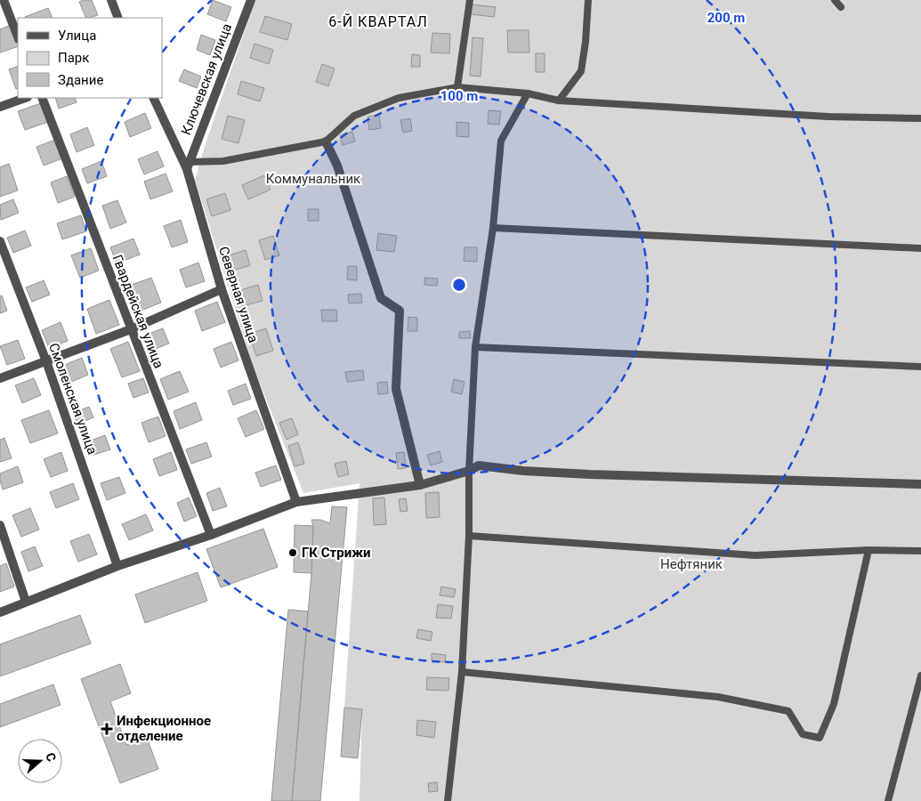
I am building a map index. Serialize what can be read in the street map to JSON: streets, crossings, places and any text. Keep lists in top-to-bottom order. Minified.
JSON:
{"streets":{"street":["Ключевская улица","Северная улица","Гвардейская улица","Смоленская улица"]},"crossings":[["Ключевская улица","Северная улица"]],"districts":["6-Й КВАРТАЛ"],"parks":["Коммунальник","Нефтяник"],"places":{"other":["ГК Стрижи"],"health":["Инфекционное отделение"]},"legend":["Улица","Парк","Здание"],"north":"right","rings":["200 m","100 m"]}
